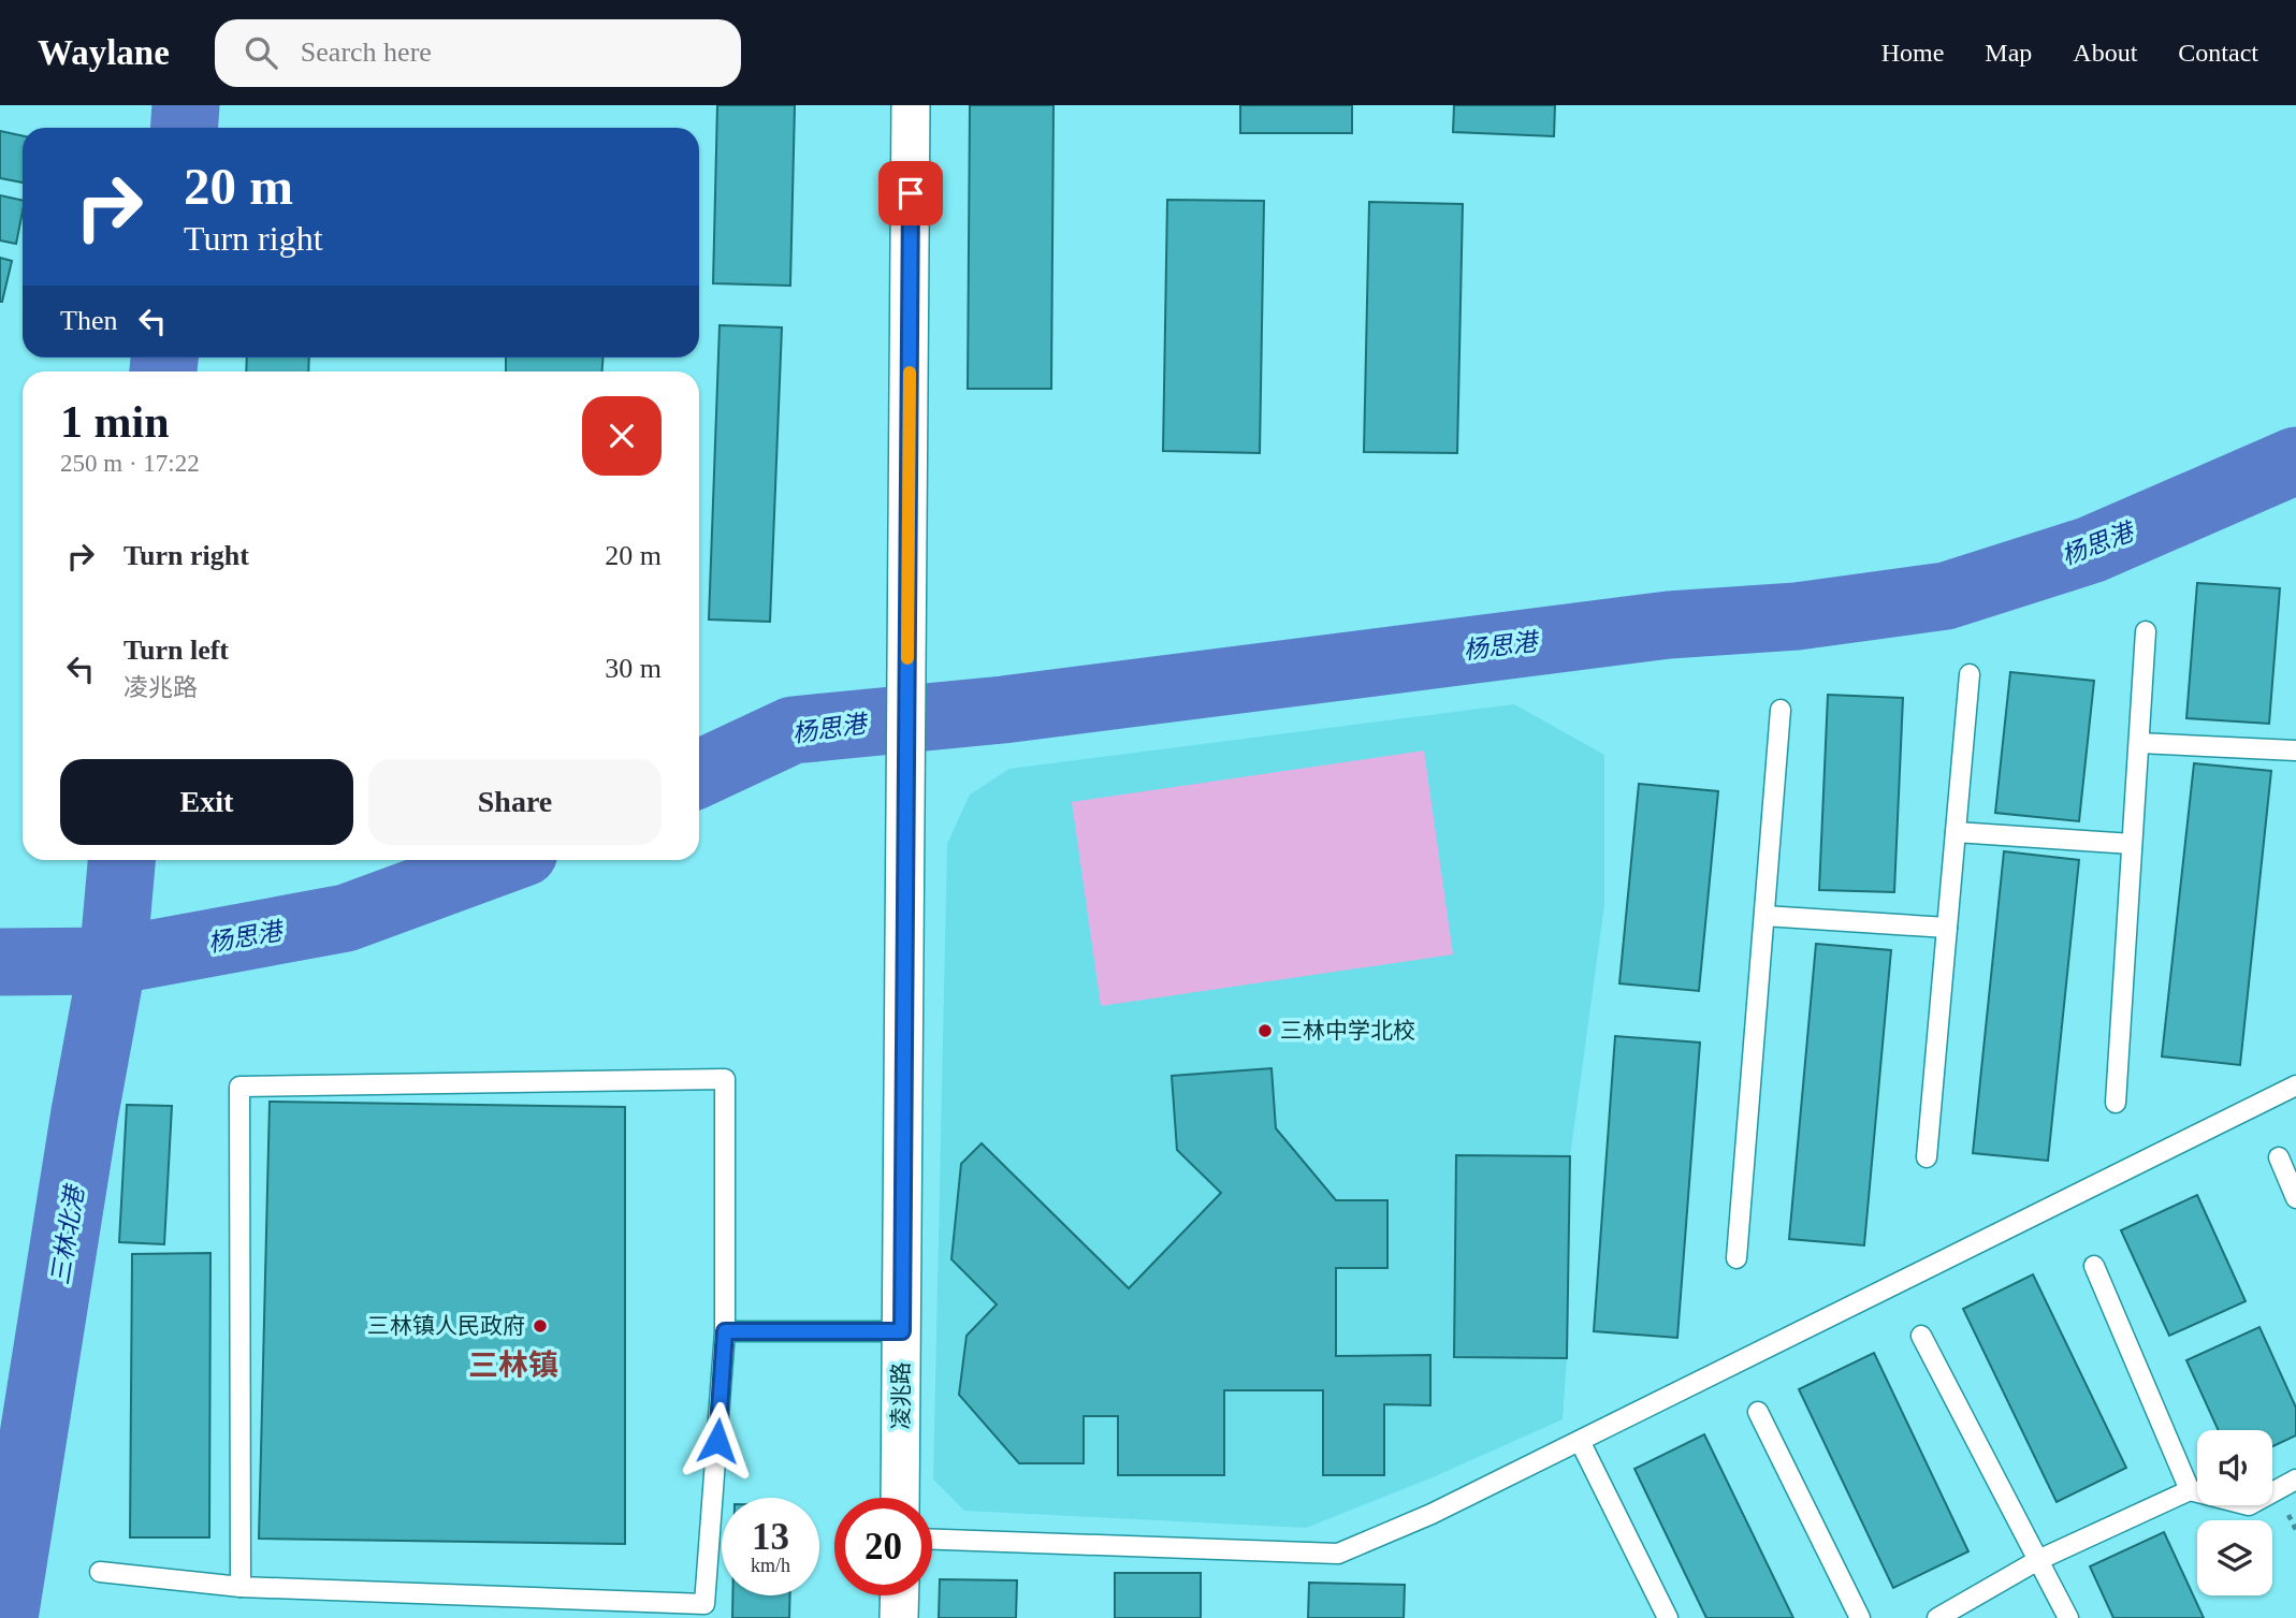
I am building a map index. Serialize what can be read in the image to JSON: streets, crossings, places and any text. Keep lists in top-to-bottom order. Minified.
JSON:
{"streets":{"street":["凌兆路"]},"districts":["三林镇"],"water":["杨思港","三林北港"],"places":["三林中学北校","三林镇人民政府"],"page":{"header":"Waylane","search":"Search here","nav":["Home","Map","About","Contact"],"turn":["20 m","Turn right"],"then":"Then","heading":["1 min","250 m · 17:22"],"list":[{"name":"Turn right","value":"20 m"},{"name":"Turn left","note":"凌兆路","value":"30 m"}],"buttons":["Exit","Share"],"speed":"13 km/h","limit":"20"}}
